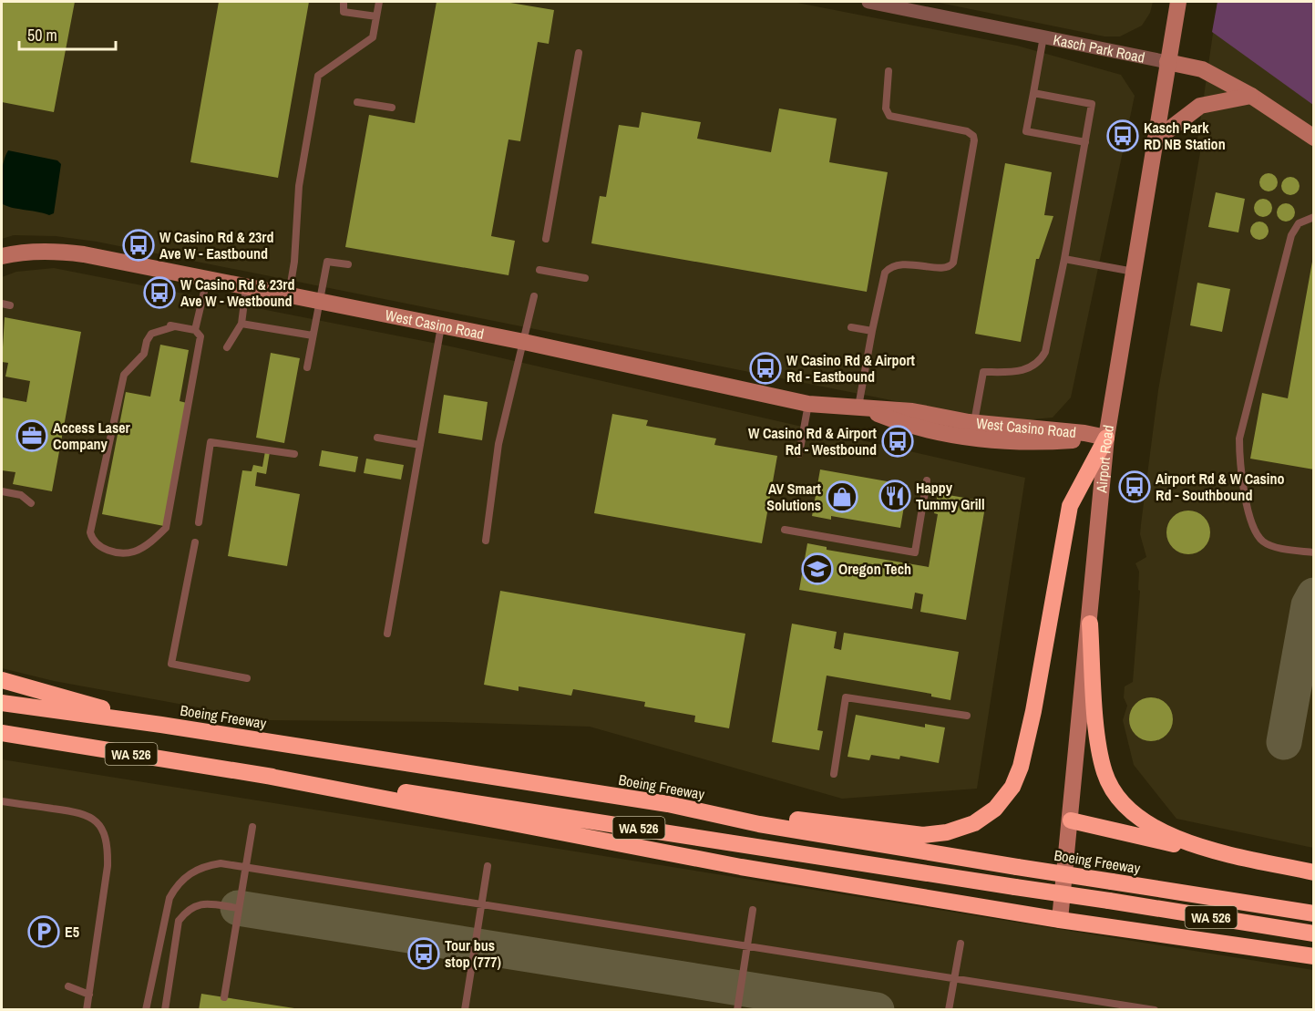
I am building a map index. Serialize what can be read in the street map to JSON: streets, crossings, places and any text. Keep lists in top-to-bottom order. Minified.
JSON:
{"streets":{"highway":["Boeing Freeway","WA 526"],"street":["Kasch Park Road","West Casino Road","Airport Road"]},"crossings":[["Kasch Park Road","Airport Road"],["West Casino Road","Airport Road"]],"places":{"bus stop":["Kasch Park RD NB Station","W Casino Rd & 23rd Ave W - Eastbound","W Casino Rd & 23rd Ave W - Westbound","W Casino Rd & Airport Rd - Eastbound","W Casino Rd & Airport Rd - Westbound","Airport Rd & W Casino Rd - Southbound","Tour bus stop (777)"],"office":["Access Laser Company"],"restaurant":["Happy Tummy Grill"],"shop":["AV Smart Solutions"],"school or university":["Oregon Tech"],"parking":["E5"]},"scale_bar":"50 m"}
